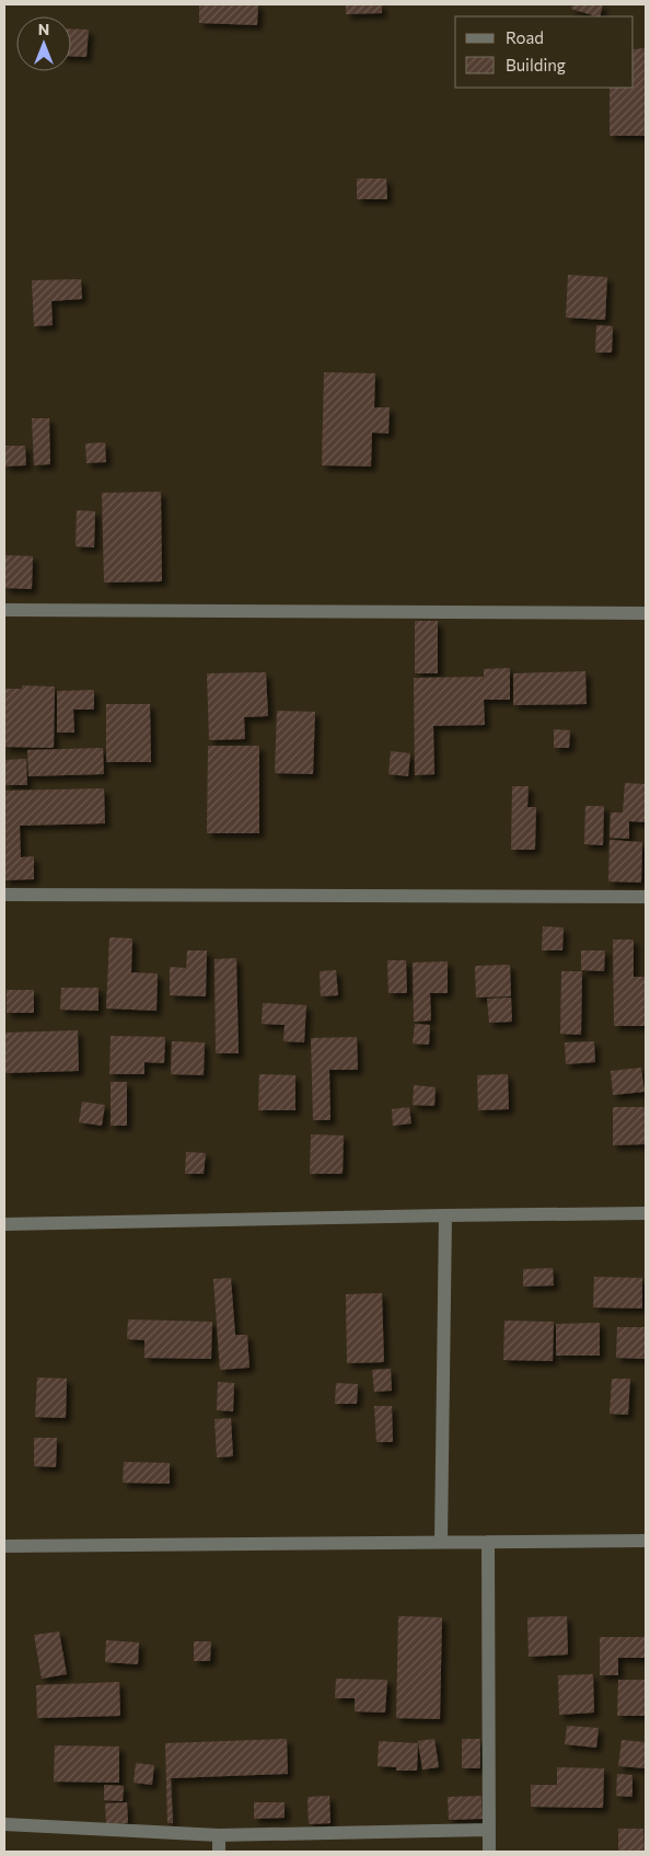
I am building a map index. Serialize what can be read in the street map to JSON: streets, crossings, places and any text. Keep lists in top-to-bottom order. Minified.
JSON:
{"legend":["Road","Building"],"north":"top"}
